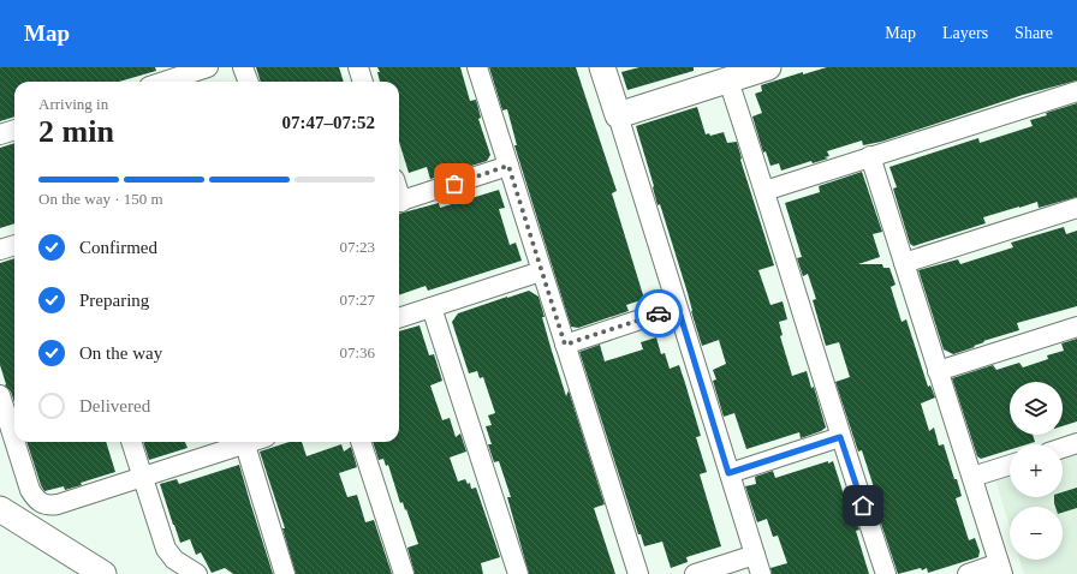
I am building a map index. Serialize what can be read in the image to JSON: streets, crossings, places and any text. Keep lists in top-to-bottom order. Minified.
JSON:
{"page":{"header":"Map","nav":["Map","Layers","Share"],"heading":["2 min","Arriving in","07:47–07:52"],"bar":"On the way · 150 m","list":[["Confirmed","07:23"],["Preparing","07:27"],["On the way","07:36"],"Delivered"],"map_buttons":["+","−"]}}
